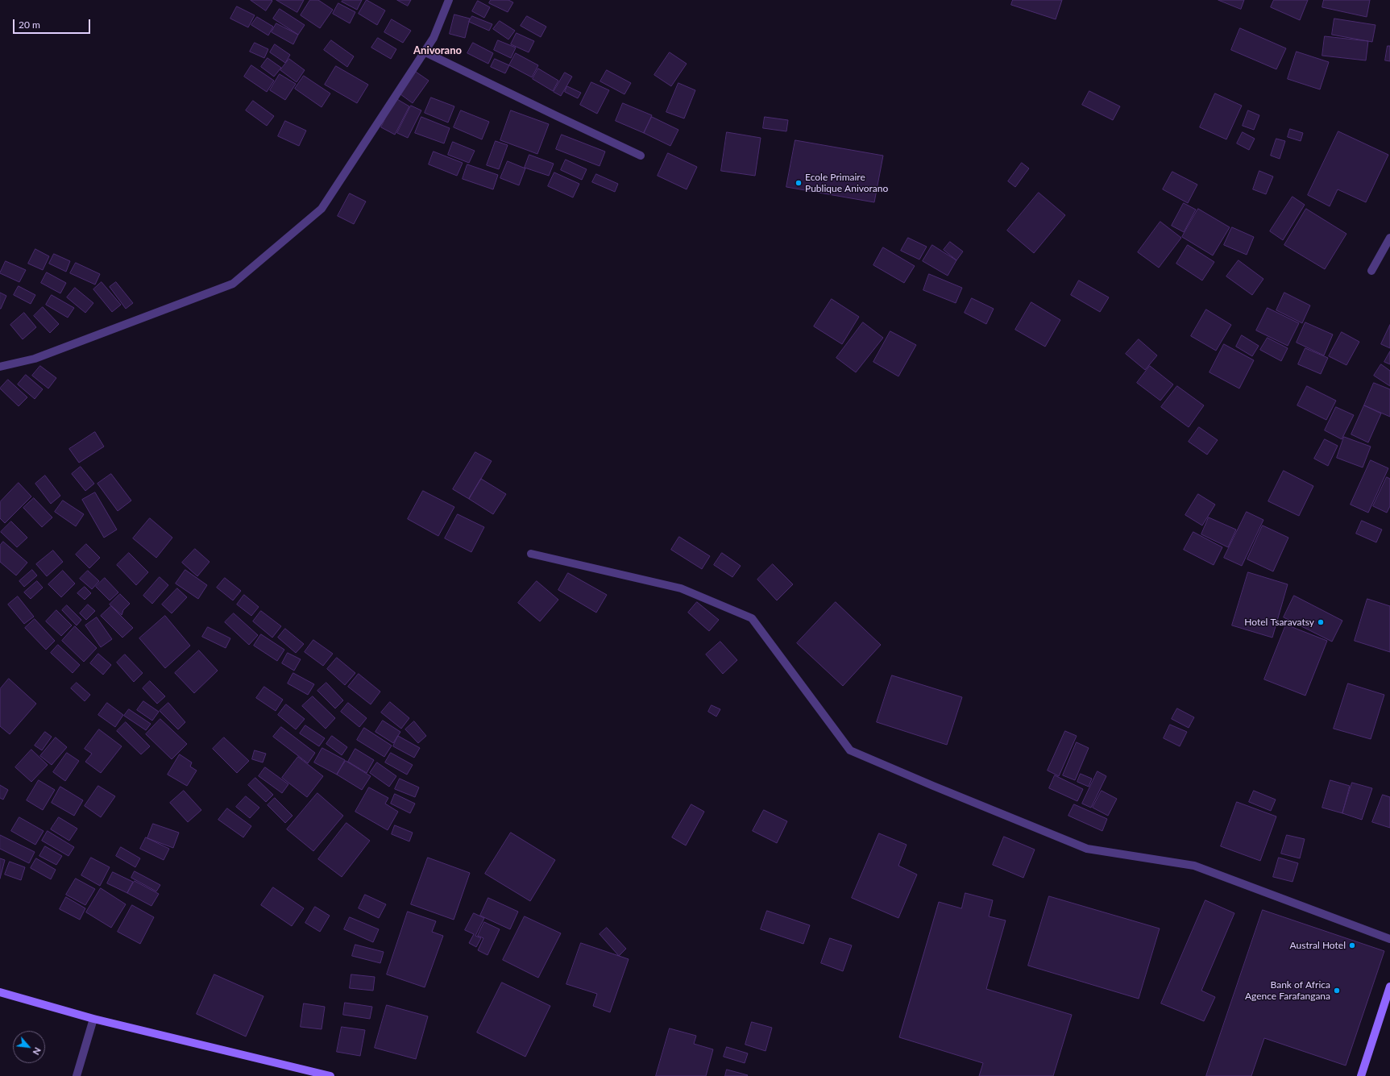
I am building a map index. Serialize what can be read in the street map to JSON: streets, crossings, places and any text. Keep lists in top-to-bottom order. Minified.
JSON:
{"districts":["Anivorano"],"places":["Ecole Primaire Publique Anivorano","Hotel Tsaravatsy","Austral Hotel","Bank of Africa Agence Farafangana"],"scale_bar":"20 m","north":"bottom right"}
